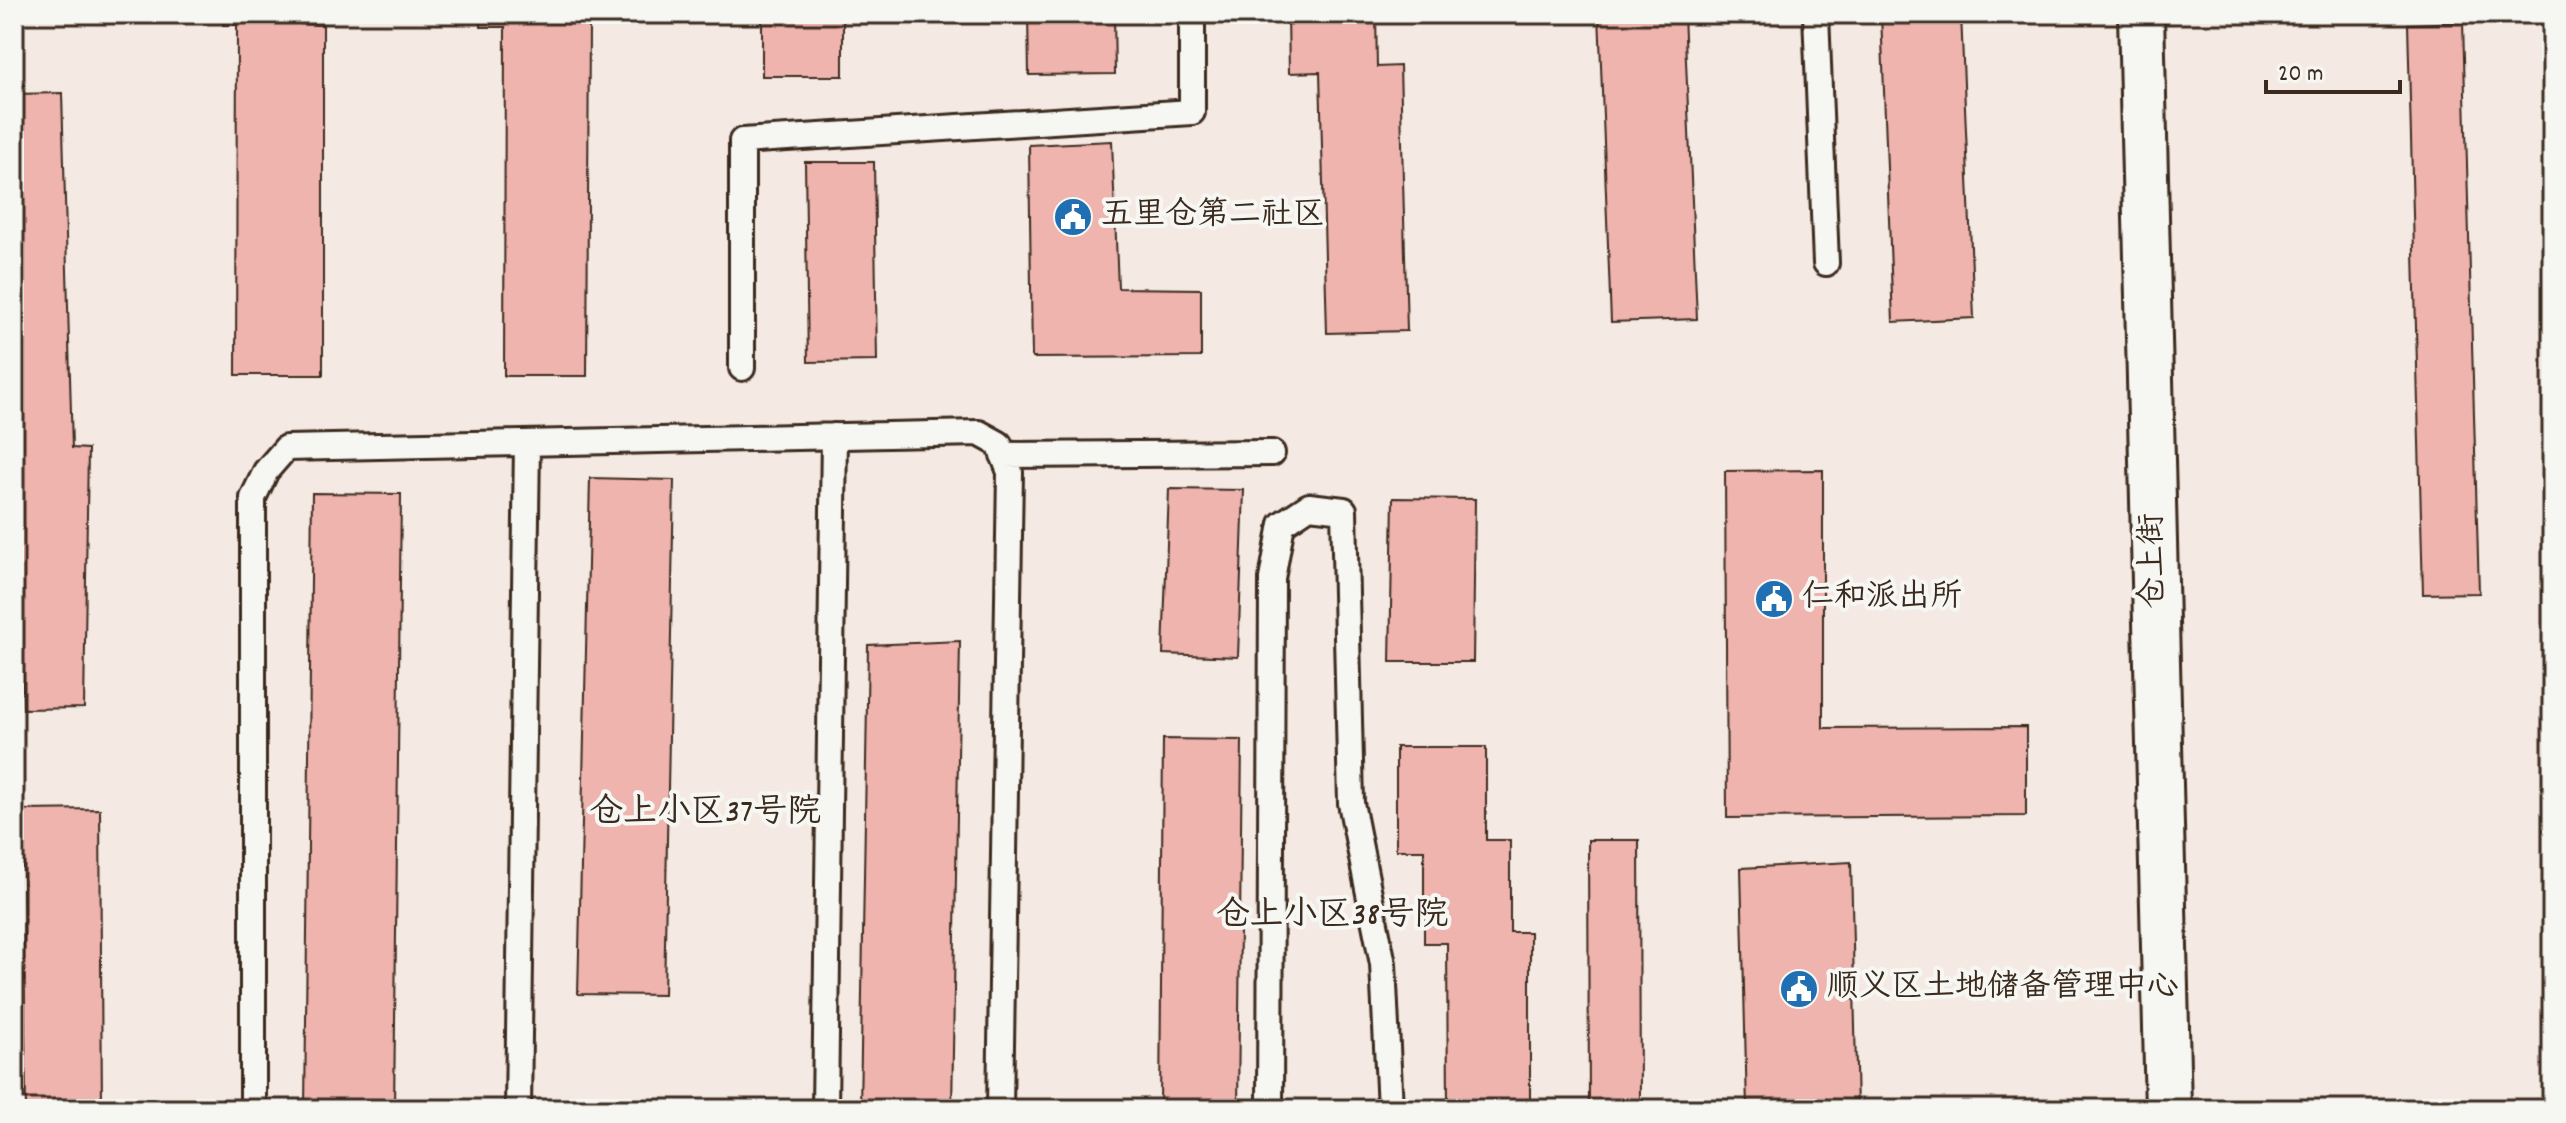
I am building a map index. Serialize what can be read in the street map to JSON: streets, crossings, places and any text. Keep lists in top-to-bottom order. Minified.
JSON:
{"streets":{"street":["仓上街"]},"districts":["仓上小区37号院","仓上小区38号院"],"places":{"public building":["五里仓第二社区","仁和派出所","顺义区土地储备管理中心"]},"scale_bar":"20 m"}
